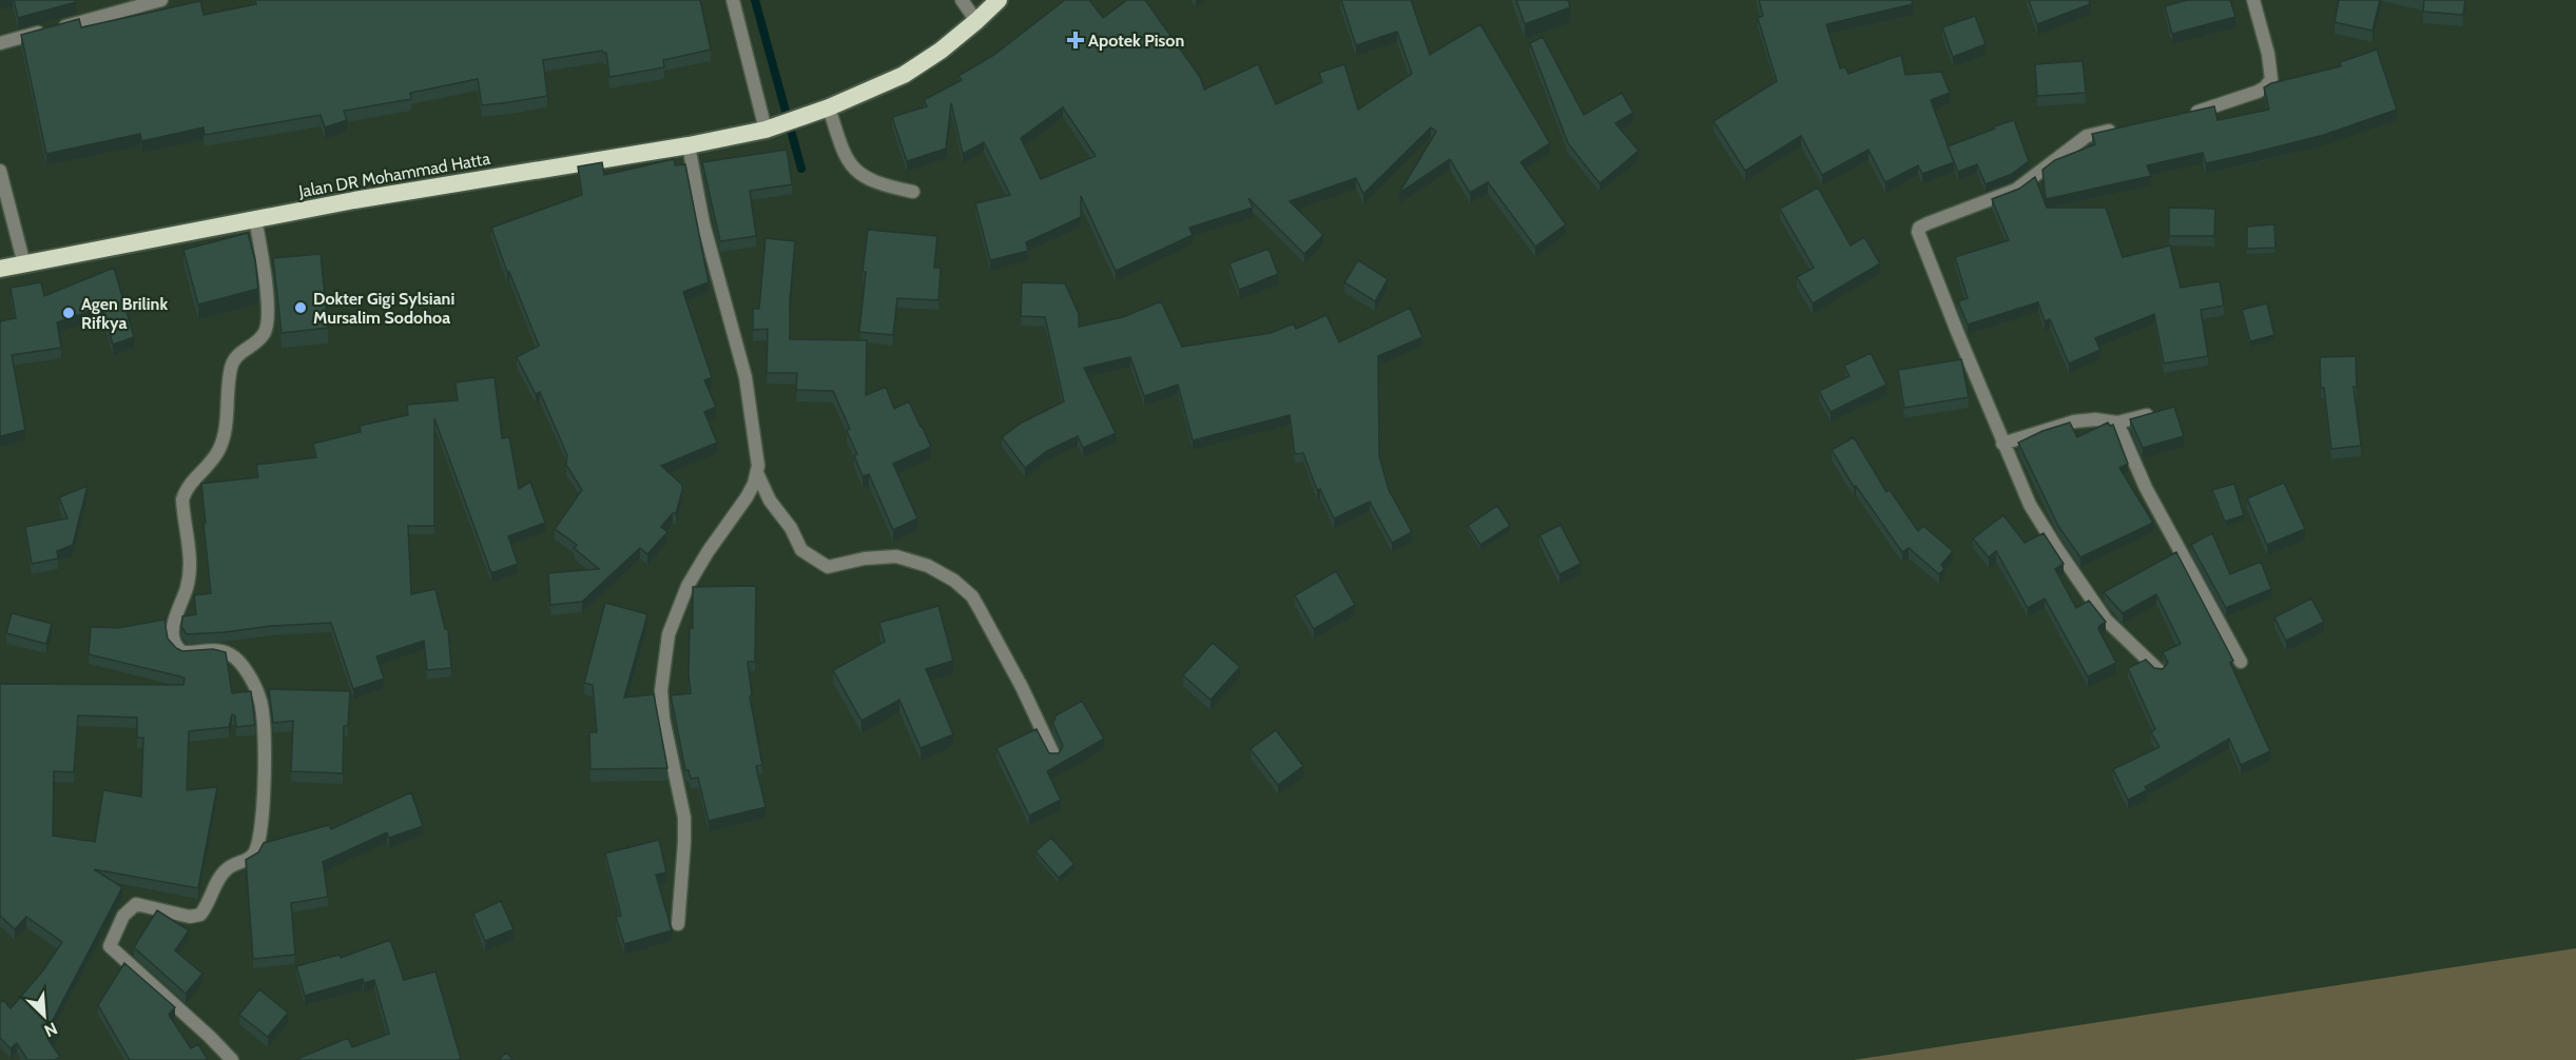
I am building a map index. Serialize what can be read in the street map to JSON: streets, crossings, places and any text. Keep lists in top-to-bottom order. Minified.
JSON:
{"streets":{"highway":["Jalan DR Mohammad Hatta"]},"places":{"health":["Apotek Pison"],"other":["Dokter Gigi Sylsiani Mursalim Sodohoa","Agen Brilink Rifkya"]},"north":"bottom right"}
